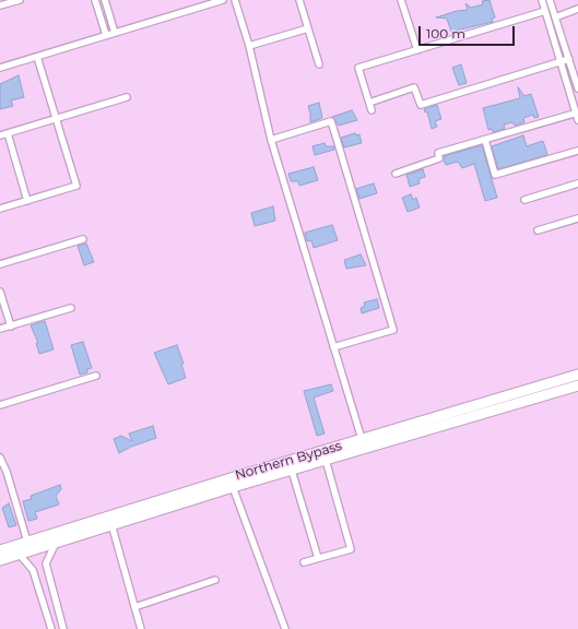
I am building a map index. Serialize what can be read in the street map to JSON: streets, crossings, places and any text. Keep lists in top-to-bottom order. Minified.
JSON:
{"streets":{"main road":["Northern Bypass"]},"scale_bar":"100 m"}
